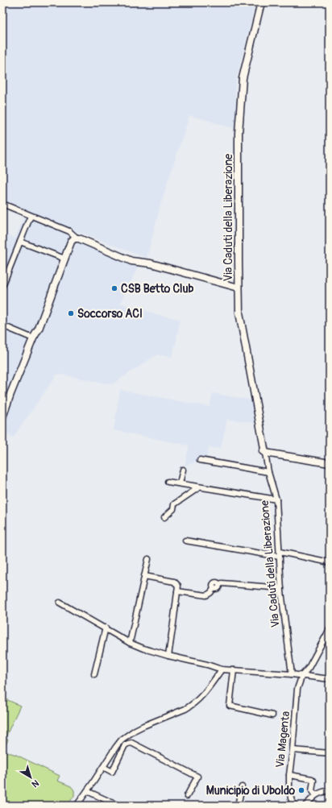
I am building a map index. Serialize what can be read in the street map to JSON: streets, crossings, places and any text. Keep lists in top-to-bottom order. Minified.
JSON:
{"streets":{"street":["Via Caduti della Liberazione","Via Magenta"]},"places":["CSB Betto Club","Soccorso ACI","Municipio di Uboldo"],"north":"bottom right"}
